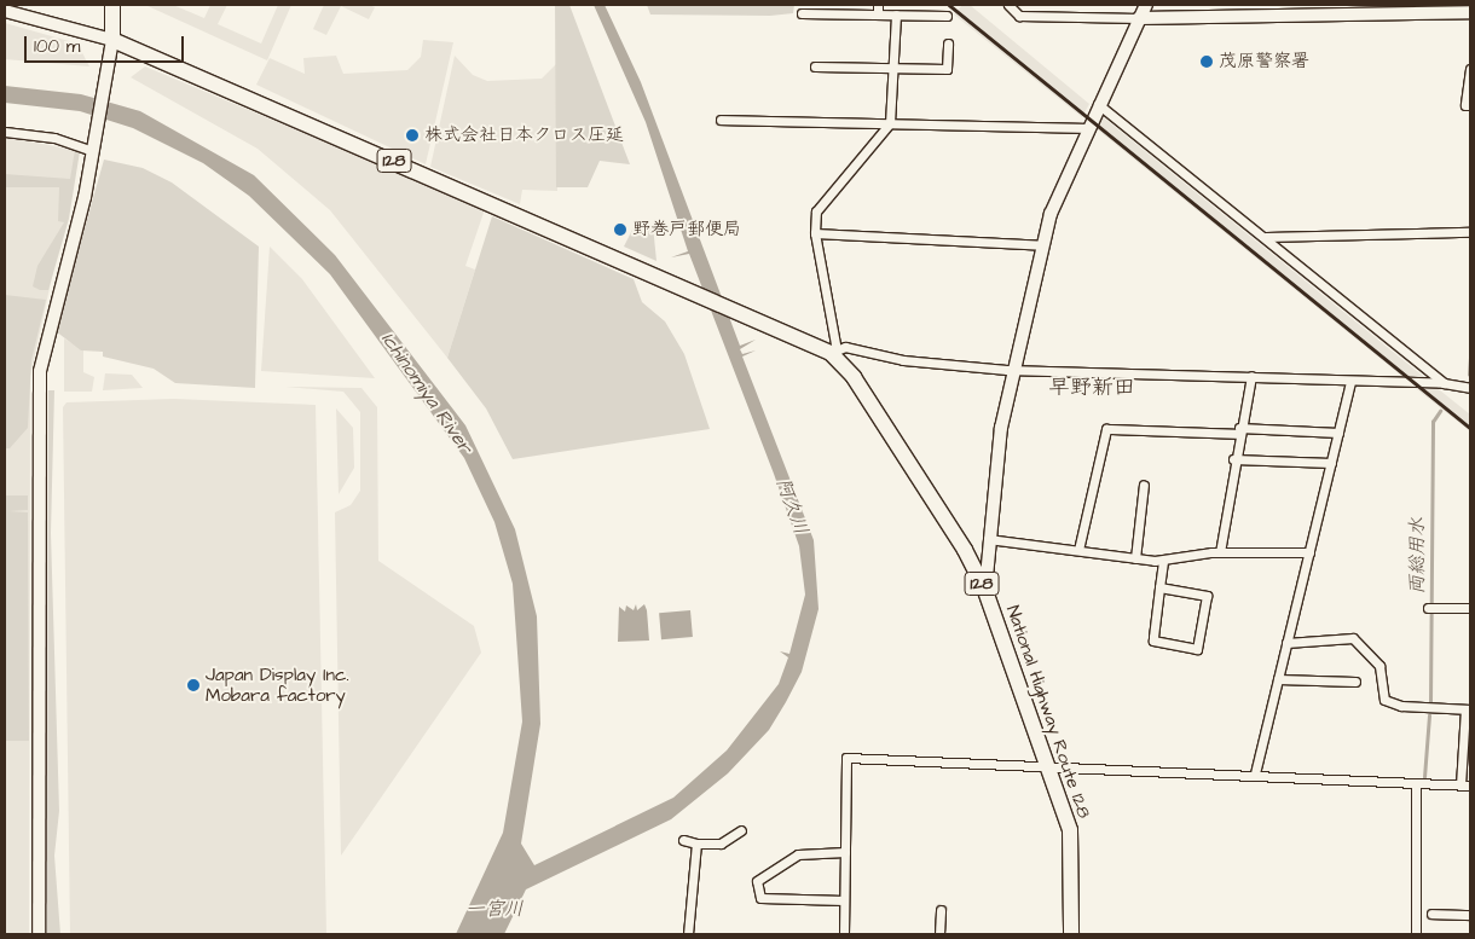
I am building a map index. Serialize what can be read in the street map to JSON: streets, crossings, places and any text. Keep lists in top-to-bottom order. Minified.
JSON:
{"streets":{"highway":["128","National Highway Route 128"]},"districts":["早野新田"],"water":["Ichinomiya River","阿久川","両総用水","一宮川"],"places":["茂原警察署","株式会社日本クロス圧延","野巻戸郵便局","Japan Display Inc. Mobara factory"],"scale_bar":"100 m"}
